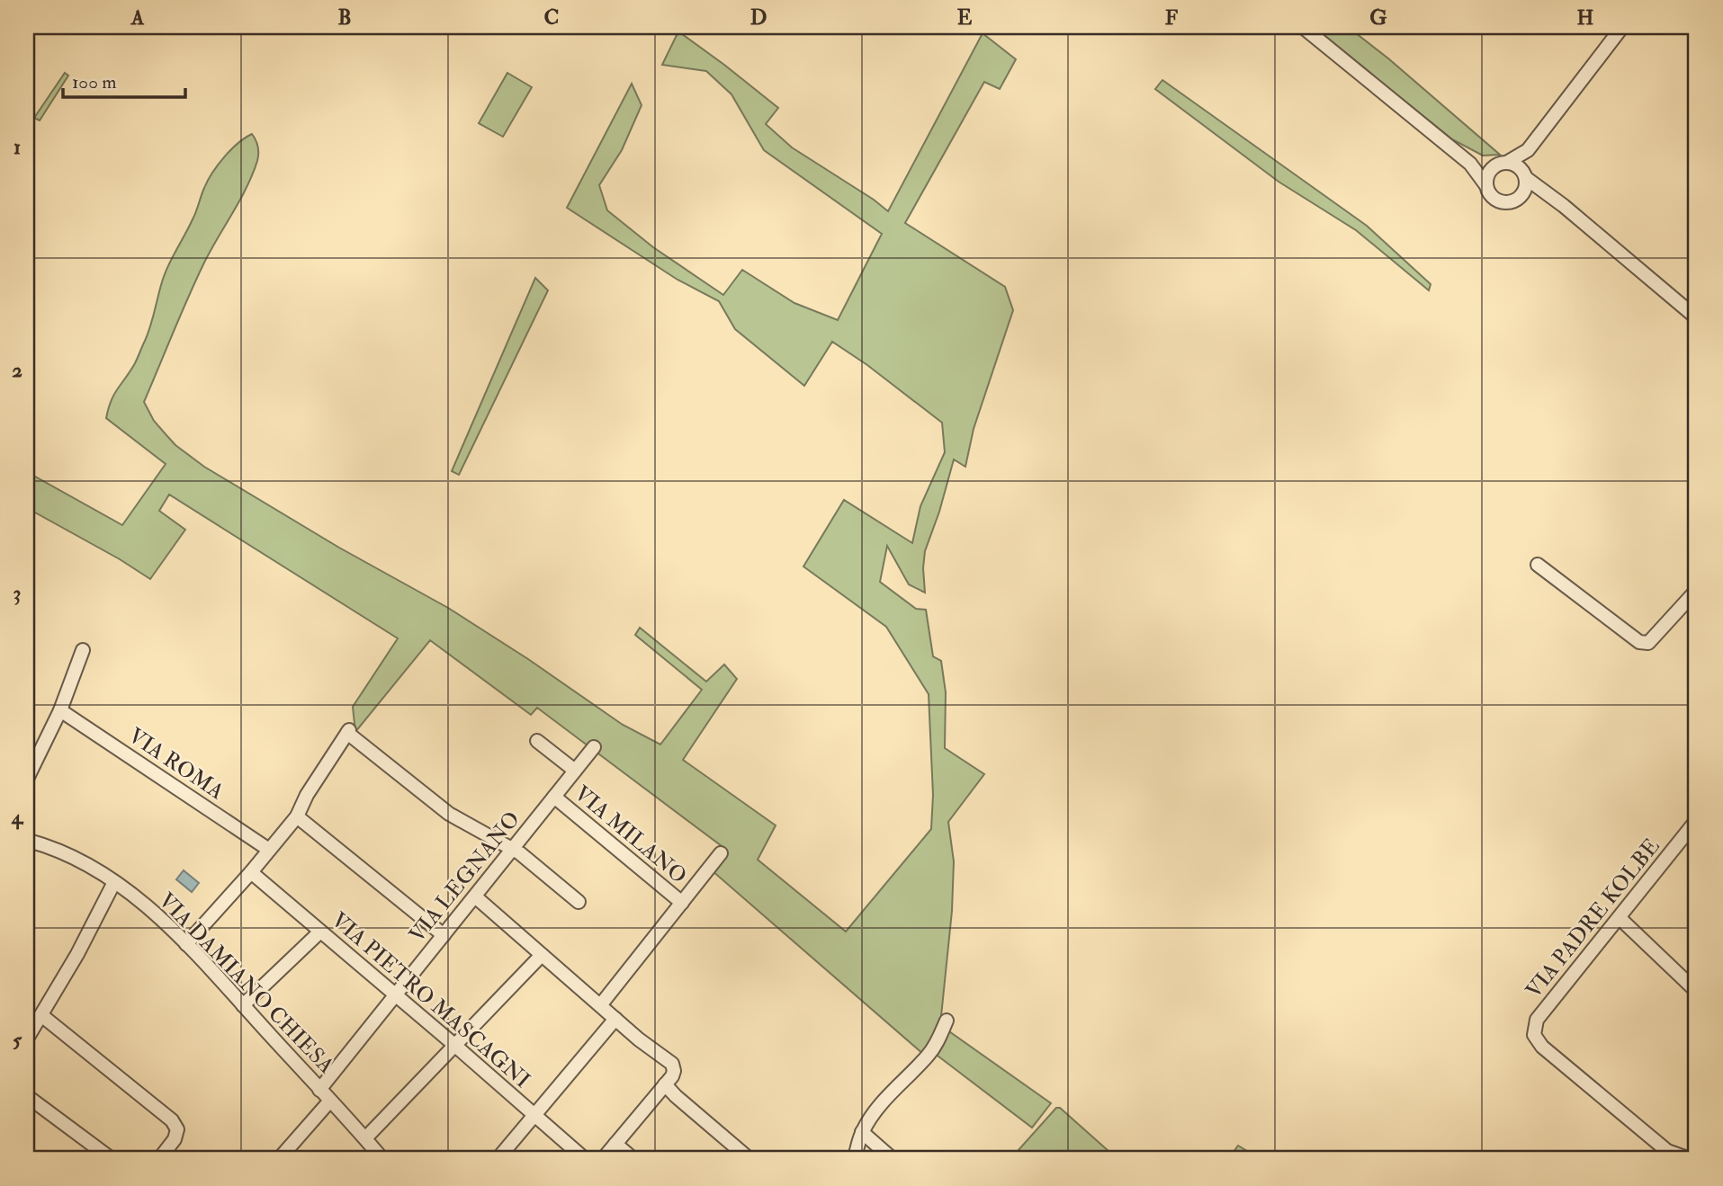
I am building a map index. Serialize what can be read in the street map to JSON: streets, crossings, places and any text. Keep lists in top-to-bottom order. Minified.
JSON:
{"streets":{"street":["VIA ROMA","VIA MILANO","VIA LEGNANO","VIA PADRE KOLBE","VIA DAMIANO CHIESA","VIA PIETRO MASCAGNI"]},"crossings":[["VIA MILANO","VIA LEGNANO"],["VIA LEGNANO","VIA DAMIANO CHIESA"],["VIA LEGNANO","VIA PIETRO MASCAGNI"]],"scale_bar":"100 m","grid":{"columns":["A","B","C","D","E","F","G","H"],"rows":["1","2","3","4","5"]}}
